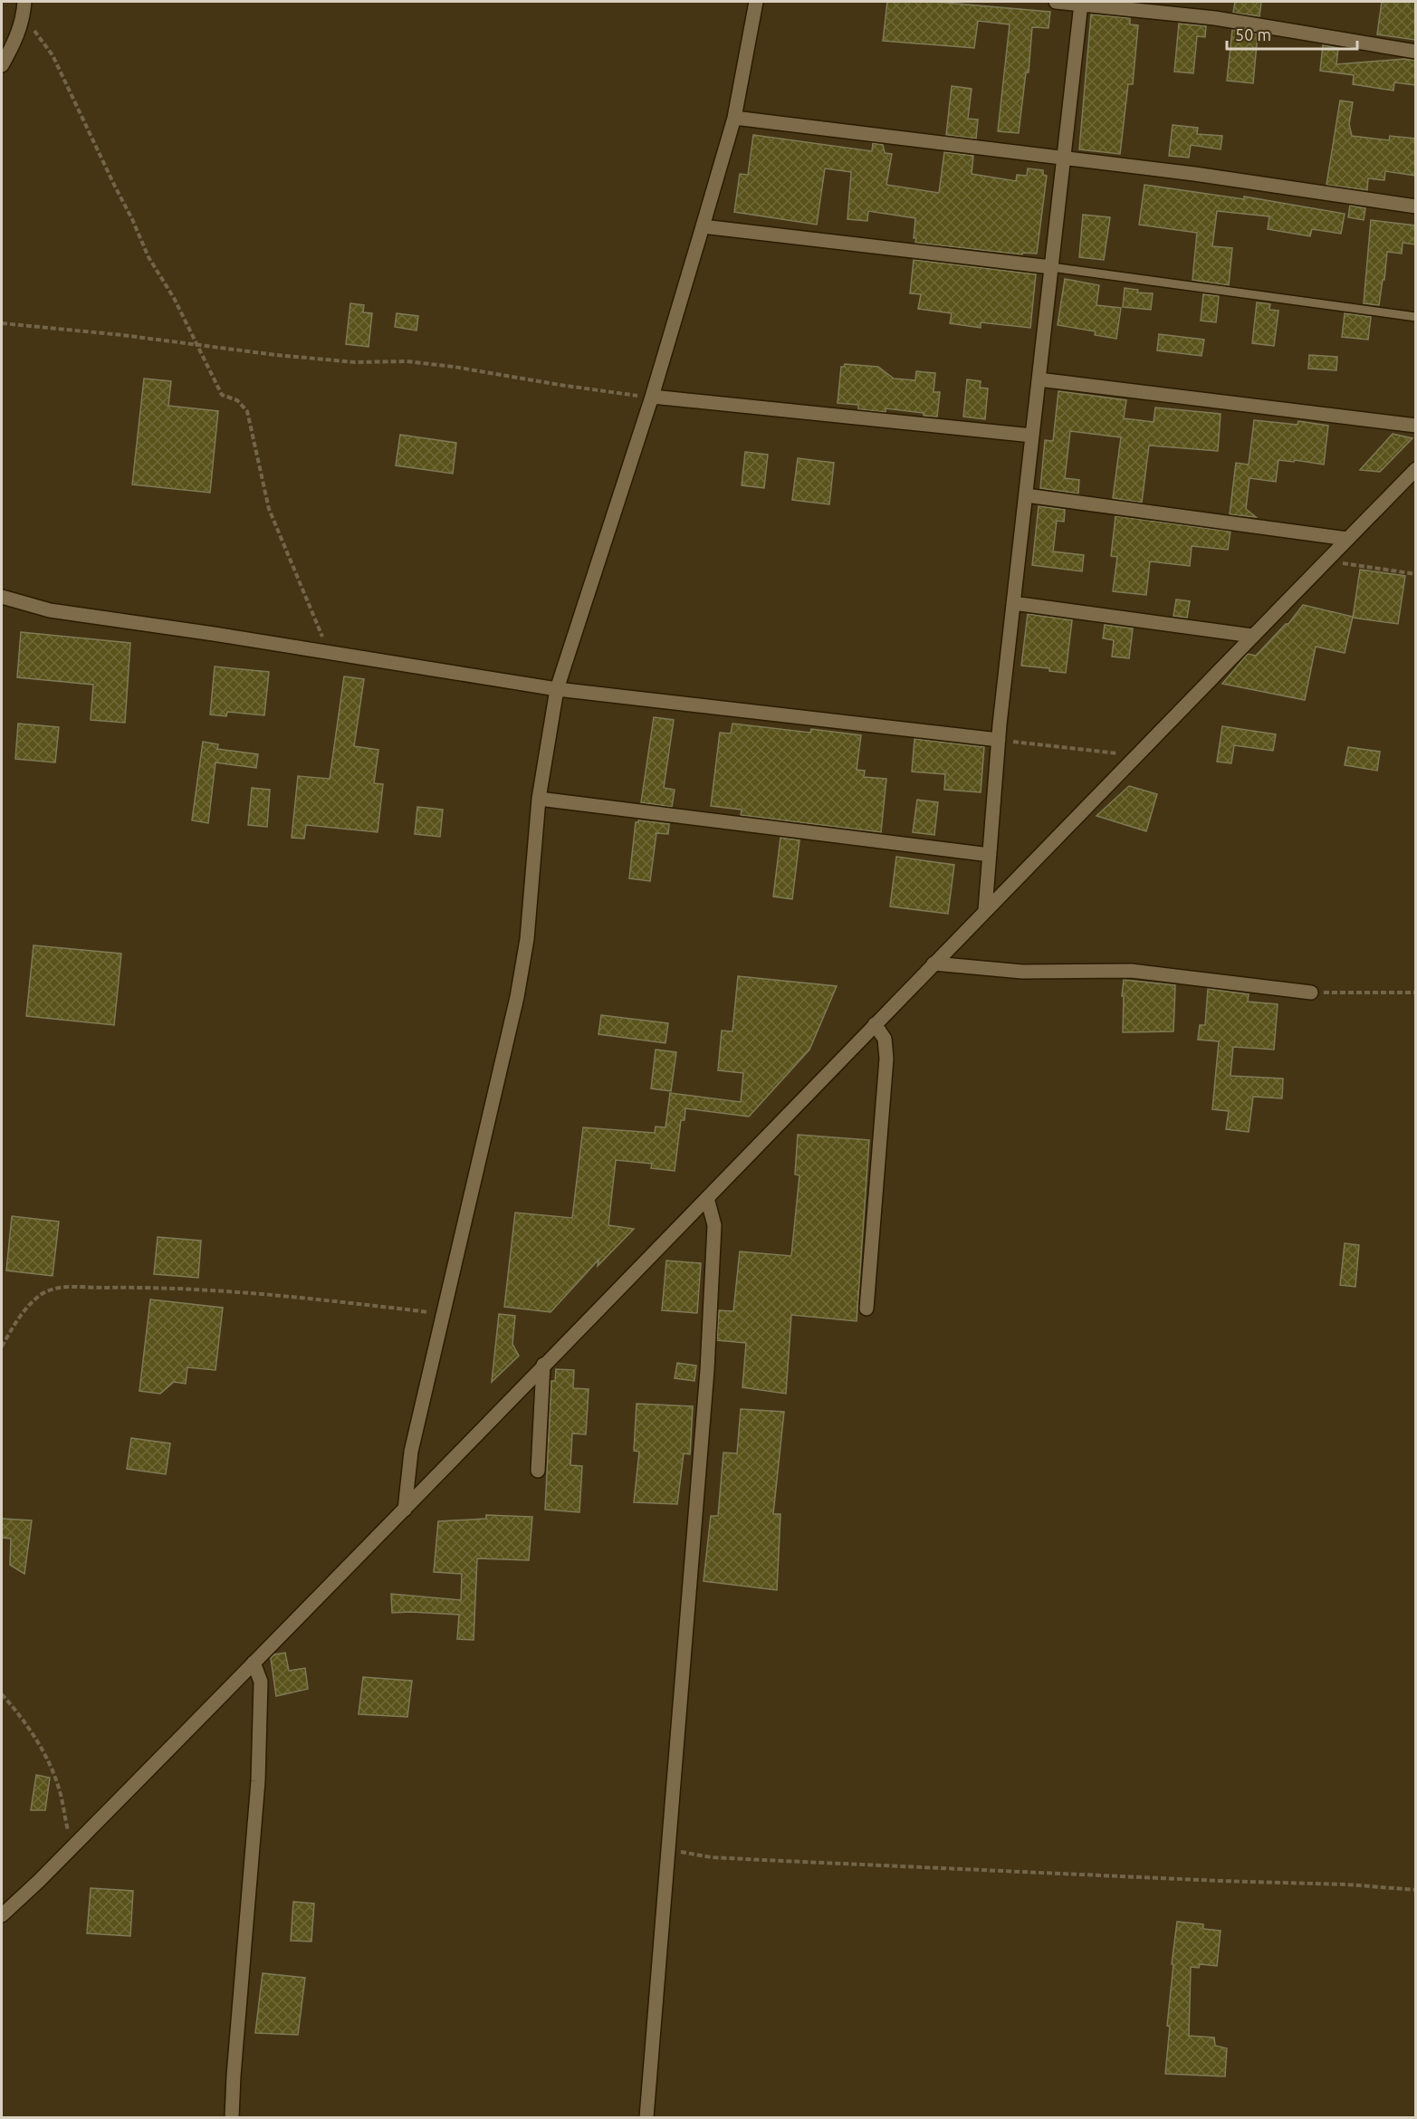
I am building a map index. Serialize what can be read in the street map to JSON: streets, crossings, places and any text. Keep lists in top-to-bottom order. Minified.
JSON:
{"scale_bar":"50 m"}
